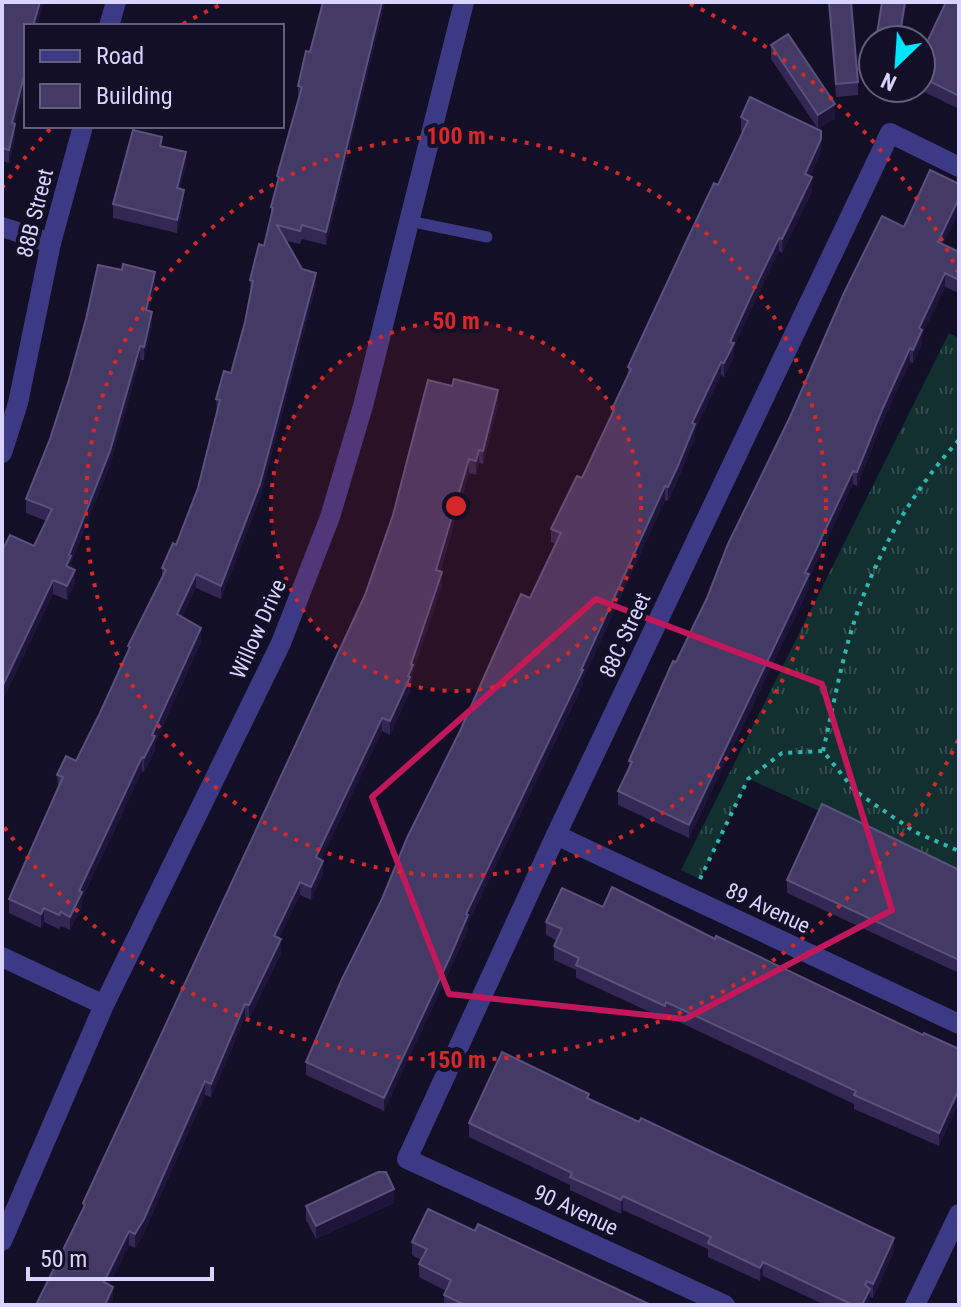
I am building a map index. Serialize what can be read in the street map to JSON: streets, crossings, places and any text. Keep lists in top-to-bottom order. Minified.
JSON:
{"streets":{"street":["88B Street","Willow Drive","88C Street","89 Avenue","90 Avenue"]},"crossings":[["88C Street","89 Avenue"],["88C Street","90 Avenue"]],"legend":["Road","Building"],"scale_bar":"50 m","north":"bottom left","rings":["100 m","50 m","150 m"]}
